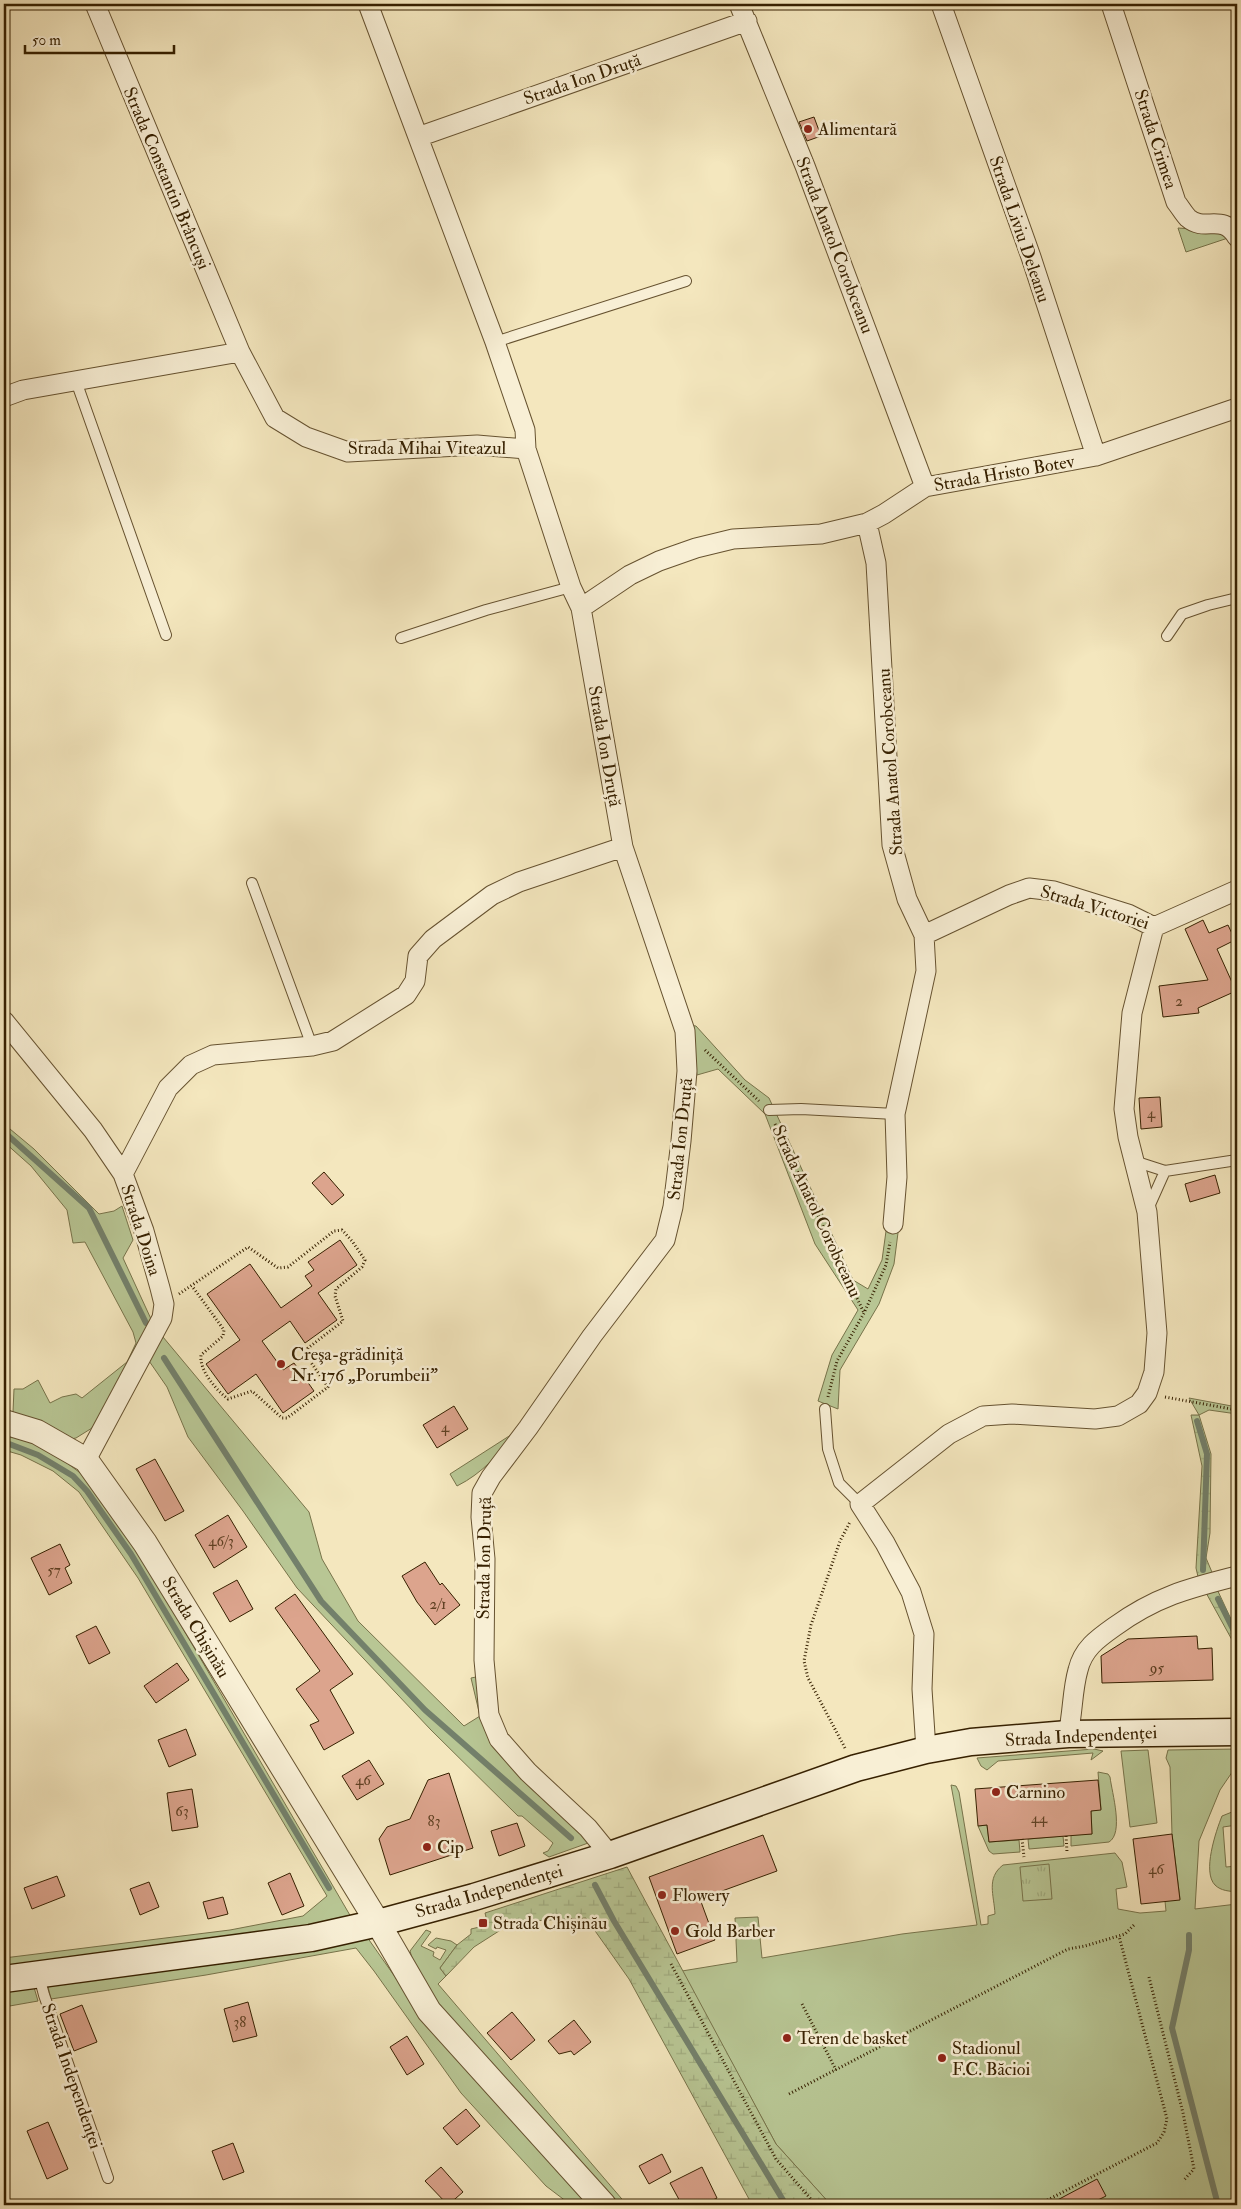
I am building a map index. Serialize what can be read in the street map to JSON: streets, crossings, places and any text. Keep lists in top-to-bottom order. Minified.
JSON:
{"streets":{"main road":["Strada Independenței"],"street":["Strada Ion Druță","Strada Crimea","Strada Constantin Brâncuși","Strada Liviu Deleanu","Strada Anatol Corobceanu","Strada Mihai Viteazul","Strada Hristo Botev","Strada Victoriei","Strada Doina","Strada Chișinău"]},"crossings":[["Strada Ion Druță","Strada Anatol Corobceanu"],["Strada Ion Druță","Strada Mihai Viteazul"],["Strada Ion Druță","Strada Hristo Botev"],["Strada Ion Druță","Strada Independenței"],["Strada Constantin Brâncuși","Strada Mihai Viteazul"],["Strada Liviu Deleanu","Strada Hristo Botev"],["Strada Anatol Corobceanu","Strada Hristo Botev"],["Strada Anatol Corobceanu","Strada Victoriei"],["Strada Chișinău","Strada Independenței"]],"places":{"other":["Alimentară","Creşa-grădiniţă Nr. 176 „Porumbeii”","Carnino","Cip","Flowery","Gold Barber","Teren de basket","Stadionul F.C. Băcioi"],"transit":["Strada Chișinău"]},"house_numbers":["2","4","4","46/3","57","2/1","95","46","63","44","83","46","38"],"scale_bar":"50 m"}
